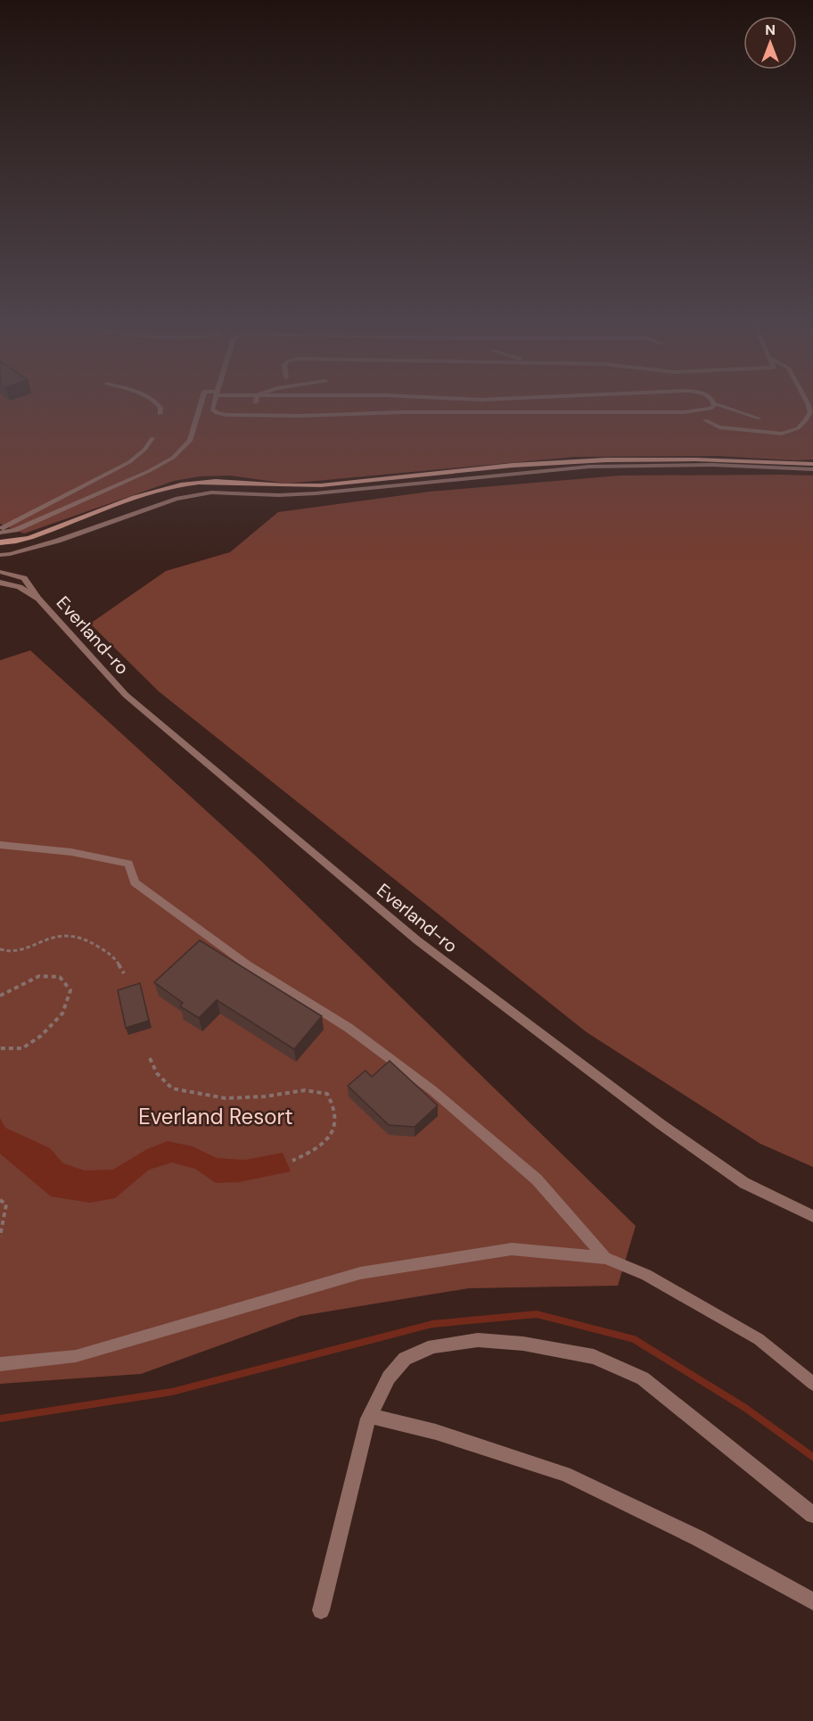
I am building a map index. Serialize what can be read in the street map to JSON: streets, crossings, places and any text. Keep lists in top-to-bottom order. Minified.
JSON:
{"streets":{"lane":["Everland-ro"]},"parks":["Everland Resort"],"north":"top"}
